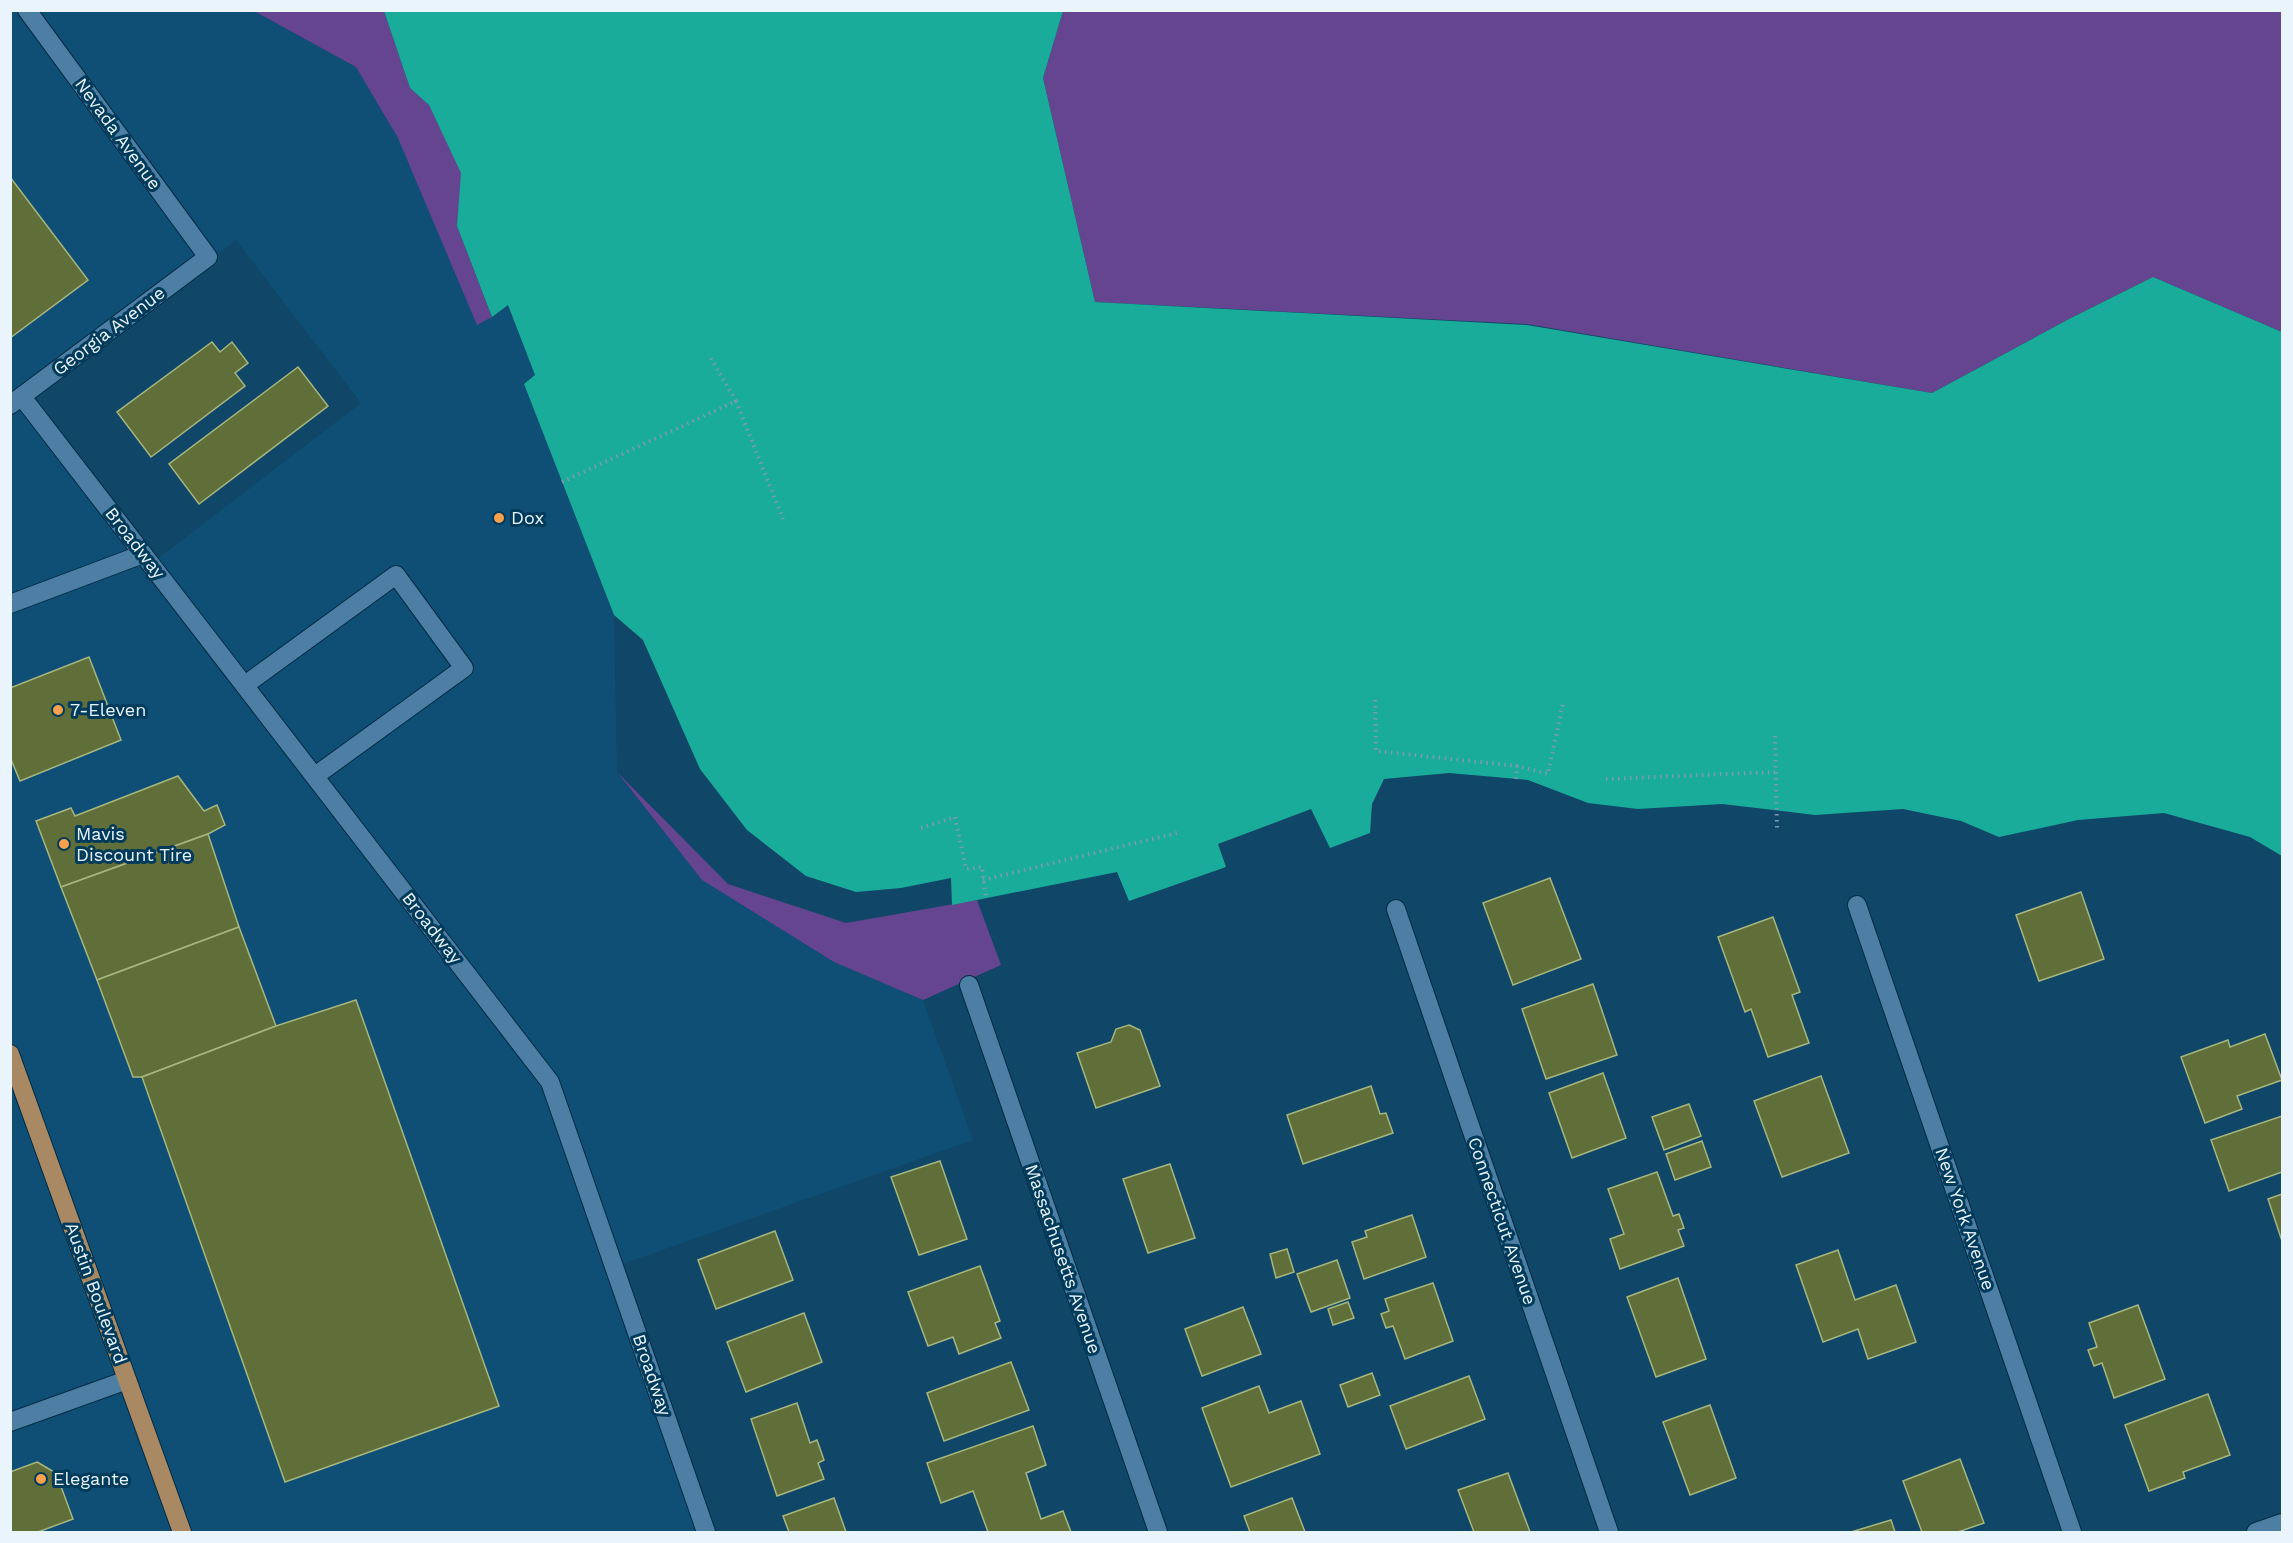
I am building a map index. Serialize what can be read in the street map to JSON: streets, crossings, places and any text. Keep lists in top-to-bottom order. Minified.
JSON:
{"streets":{"main road":["Austin Boulevard"],"street":["Nevada Avenue","Georgia Avenue","Broadway","New York Avenue","Connecticut Avenue","Massachusetts Avenue"]},"crossings":[["Nevada Avenue","Georgia Avenue"],["Georgia Avenue","Broadway"]],"places":["Dox","7-Eleven","Mavis Discount Tire","Elegante"]}
